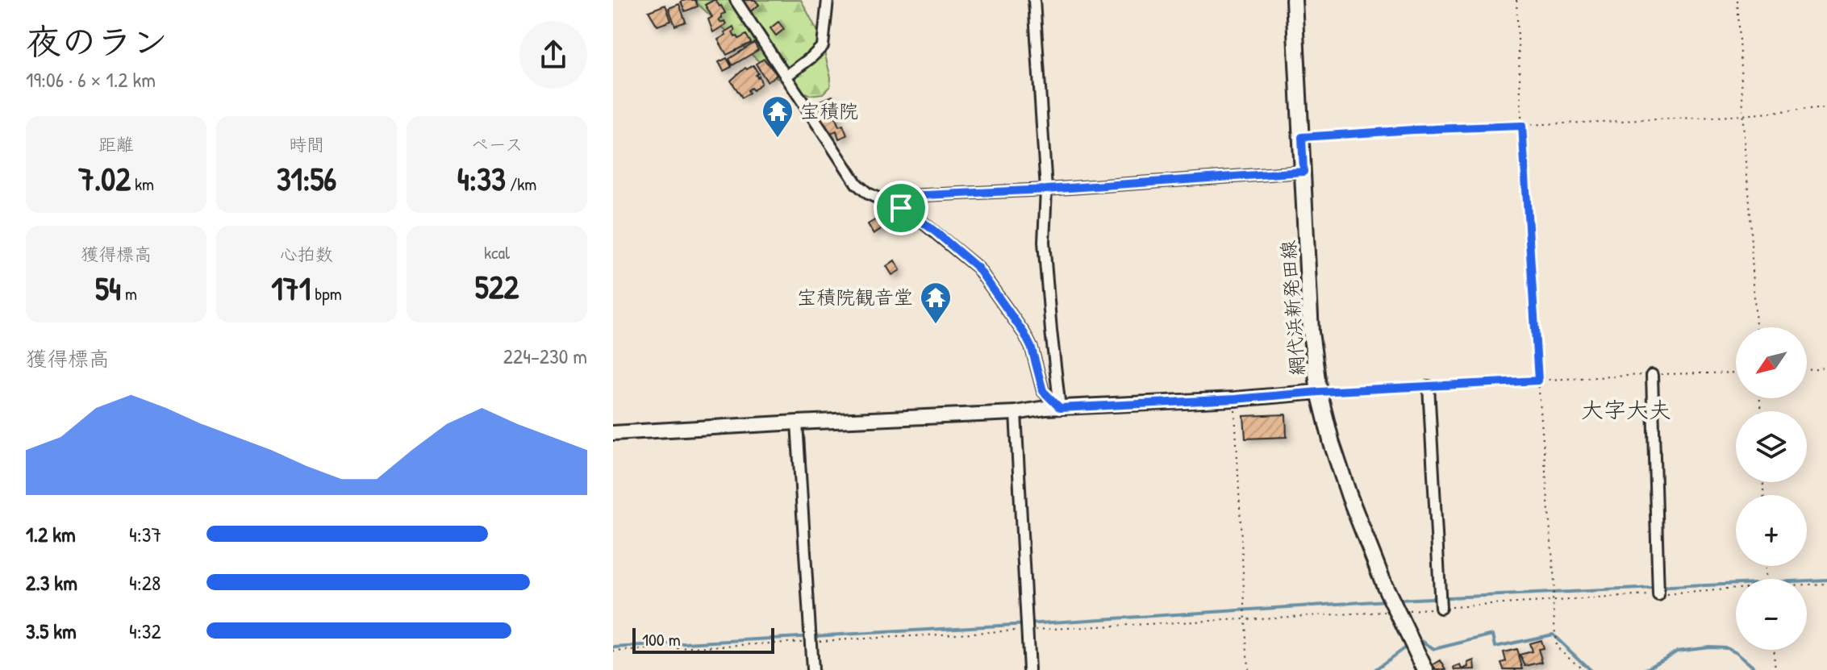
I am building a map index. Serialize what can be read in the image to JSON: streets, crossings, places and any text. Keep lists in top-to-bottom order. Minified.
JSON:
{"streets":{"main road":["網代浜新発田線"]},"districts":["大字大夫"],"places":{"temple":["宝積院","宝積院観音堂"]},"scale_bar":"100 m","north":"bottom left","page":{"heading":["夜のラン","19:06 · 6 × 1.2 km"],"stats":[["距離","7.02 km"],["時間","31:56"],["ペース","4:33 /km"],["獲得標高","54 m"],["心拍数","171 bpm"],["kcal","522"]],"map_buttons":["+","−"],"chart":["獲得標高","224–230 m"],"list":[{"name":"1.2 km","note":"4:37"},{"name":"2.3 km","note":"4:28"},{"name":"3.5 km","note":"4:32"}],"scale":"100 m"}}
